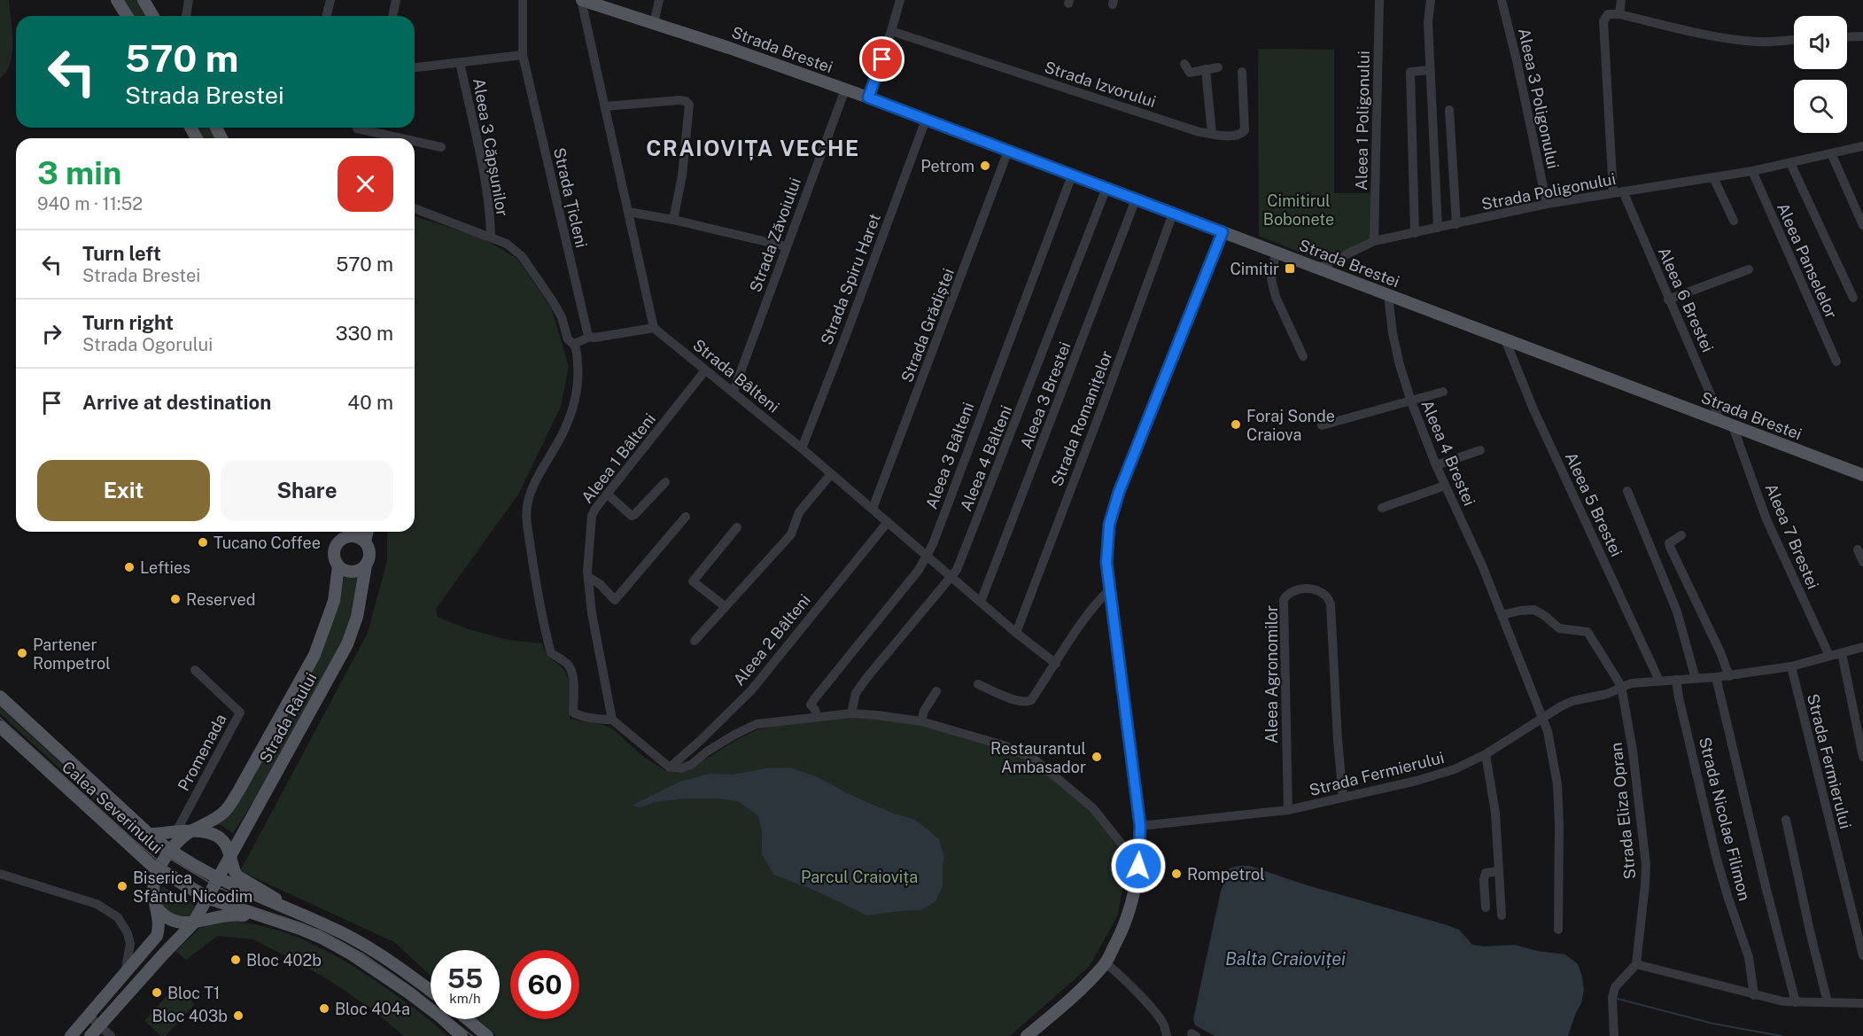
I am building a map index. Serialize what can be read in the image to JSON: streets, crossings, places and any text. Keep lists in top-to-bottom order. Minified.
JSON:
{"streets":{"main road":["Strada Brestei","Strada Râului","Calea Severinului"],"street":["Strada Izvorului","Aleea 3 Poligonului","Aleea 1 Poligonului","Aleea 3 Căpșunilor","Strada Poligonului","Strada Țicleni","Strada Zăvoiului","Aleea Panselelor","Strada Spiru Haret","Aleea 6 Brestei","Strada Grădiștei","Strada Bâlteni","Aleea 3 Brestei","Strada Romanițelor","Aleea 4 Brestei","Aleea 3 Bâlteni","Aleea 1 Bâlteni","Aleea 4 Bâlteni","Aleea 5 Brestei","Aleea 7 Brestei","Aleea 2 Bâlteni","Aleea Agronomilor","Promenada","Strada Fermierului","Strada Eliza Opran","Strada Nicolae Filimon"]},"crossings":[["Strada Brestei","Strada Poligonului"],["Strada Brestei","Strada Zăvoiului"],["Strada Brestei","Strada Spiru Haret"],["Strada Brestei","Aleea 6 Brestei"],["Strada Brestei","Strada Grădiștei"],["Strada Brestei","Aleea 3 Brestei"],["Strada Brestei","Strada Romanițelor"],["Strada Brestei","Aleea 4 Brestei"],["Strada Brestei","Aleea 3 Bâlteni"],["Strada Brestei","Aleea 4 Bâlteni"],["Strada Brestei","Aleea 5 Brestei"],["Strada Brestei","Aleea 7 Brestei"],["Aleea 3 Poligonului","Strada Poligonului"],["Aleea 1 Poligonului","Strada Poligonului"],["Strada Poligonului","Aleea Panselelor"],["Strada Poligonului","Aleea 6 Brestei"],["Strada Zăvoiului","Strada Bâlteni"],["Strada Spiru Haret","Strada Bâlteni"],["Strada Grădiștei","Strada Bâlteni"],["Strada Bâlteni","Aleea 3 Brestei"],["Strada Bâlteni","Strada Romanițelor"],["Strada Bâlteni","Aleea 3 Bâlteni"],["Strada Bâlteni","Aleea 1 Bâlteni"],["Strada Bâlteni","Aleea 4 Bâlteni"],["Strada Bâlteni","Aleea 2 Bâlteni"],["Aleea 4 Brestei","Strada Fermierului"],["Aleea 5 Brestei","Strada Fermierului"],["Aleea 7 Brestei","Strada Fermierului"],["Aleea Agronomilor","Strada Fermierului"],["Strada Râului","Calea Severinului"],["Strada Fermierului","Strada Eliza Opran"],["Strada Fermierului","Strada Nicolae Filimon"]],"districts":["CRAIOVIȚA VECHE"],"water":["Balta Craioviței"],"parks":["Cimitirul Bobonete","Parcul Craiovița"],"places":{"other":["Petrom","Foraj Sonde Craiova","Tucano Coffee","Lefties","Reserved","Partener Rompetrol","Restaurantul Ambasador","Rompetrol","Biserica Sfântul Nicodim","Bloc 402b","Bloc T1","Bloc 404a","Bloc 403b"],"transit":["Cimitir"]},"page":{"turn":["570 m","Strada Brestei"],"heading":["3 min","940 m · 11:52"],"list":[{"name":"Turn left","note":"Strada Brestei","value":"570 m"},{"name":"Turn right","note":"Strada Ogorului","value":"330 m"},{"name":"Arrive at destination","value":"40 m"}],"buttons":["Exit","Share"],"speed":"55 km/h","limit":"60"}}
